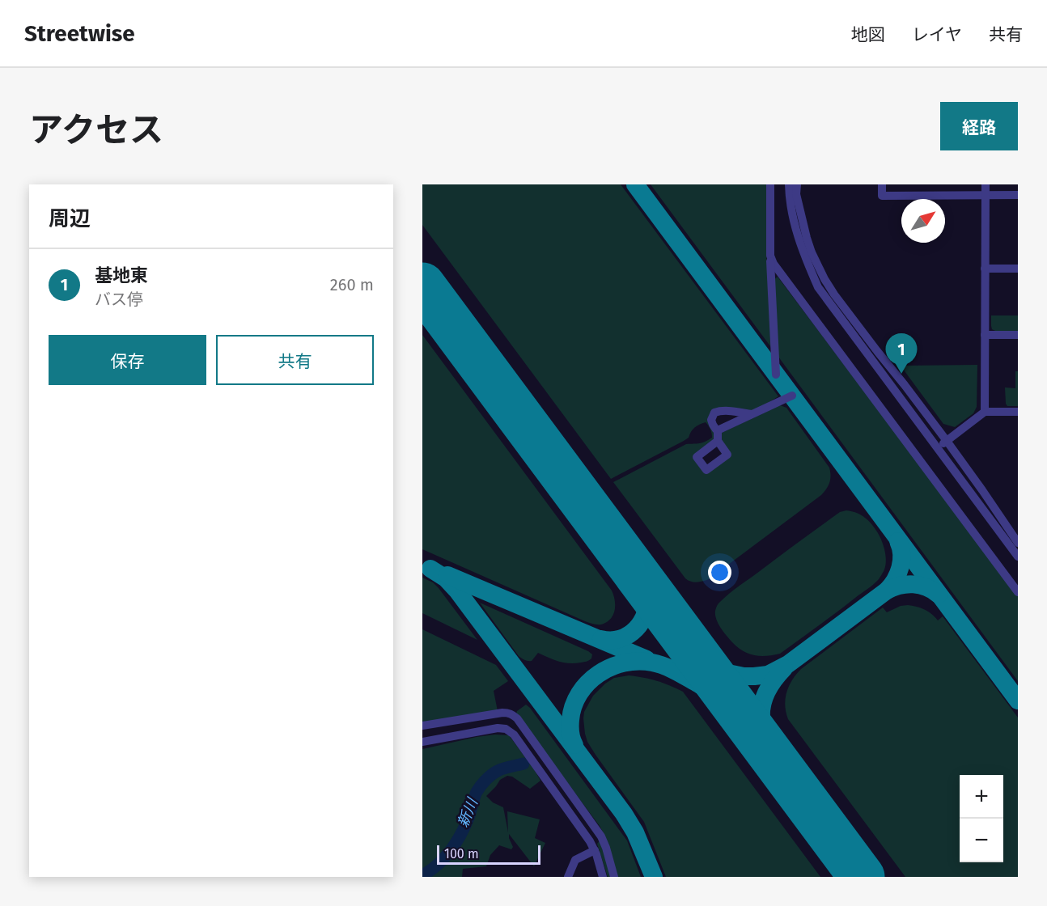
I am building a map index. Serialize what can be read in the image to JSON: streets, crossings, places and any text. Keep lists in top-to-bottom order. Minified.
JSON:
{"water":["新川"],"scale_bar":"100 m","north":"top right","page":{"header":"Streetwise","nav":["地図","レイヤ","共有"],"title":"アクセス","buttons":["経路",["保存","共有"]],"heading":"周辺","list":[{"mark":"1","name":"基地東","note":"バス停","value":"260 m"}],"pins":"1","map_buttons":["+","−"],"scale":"100 m"}}
